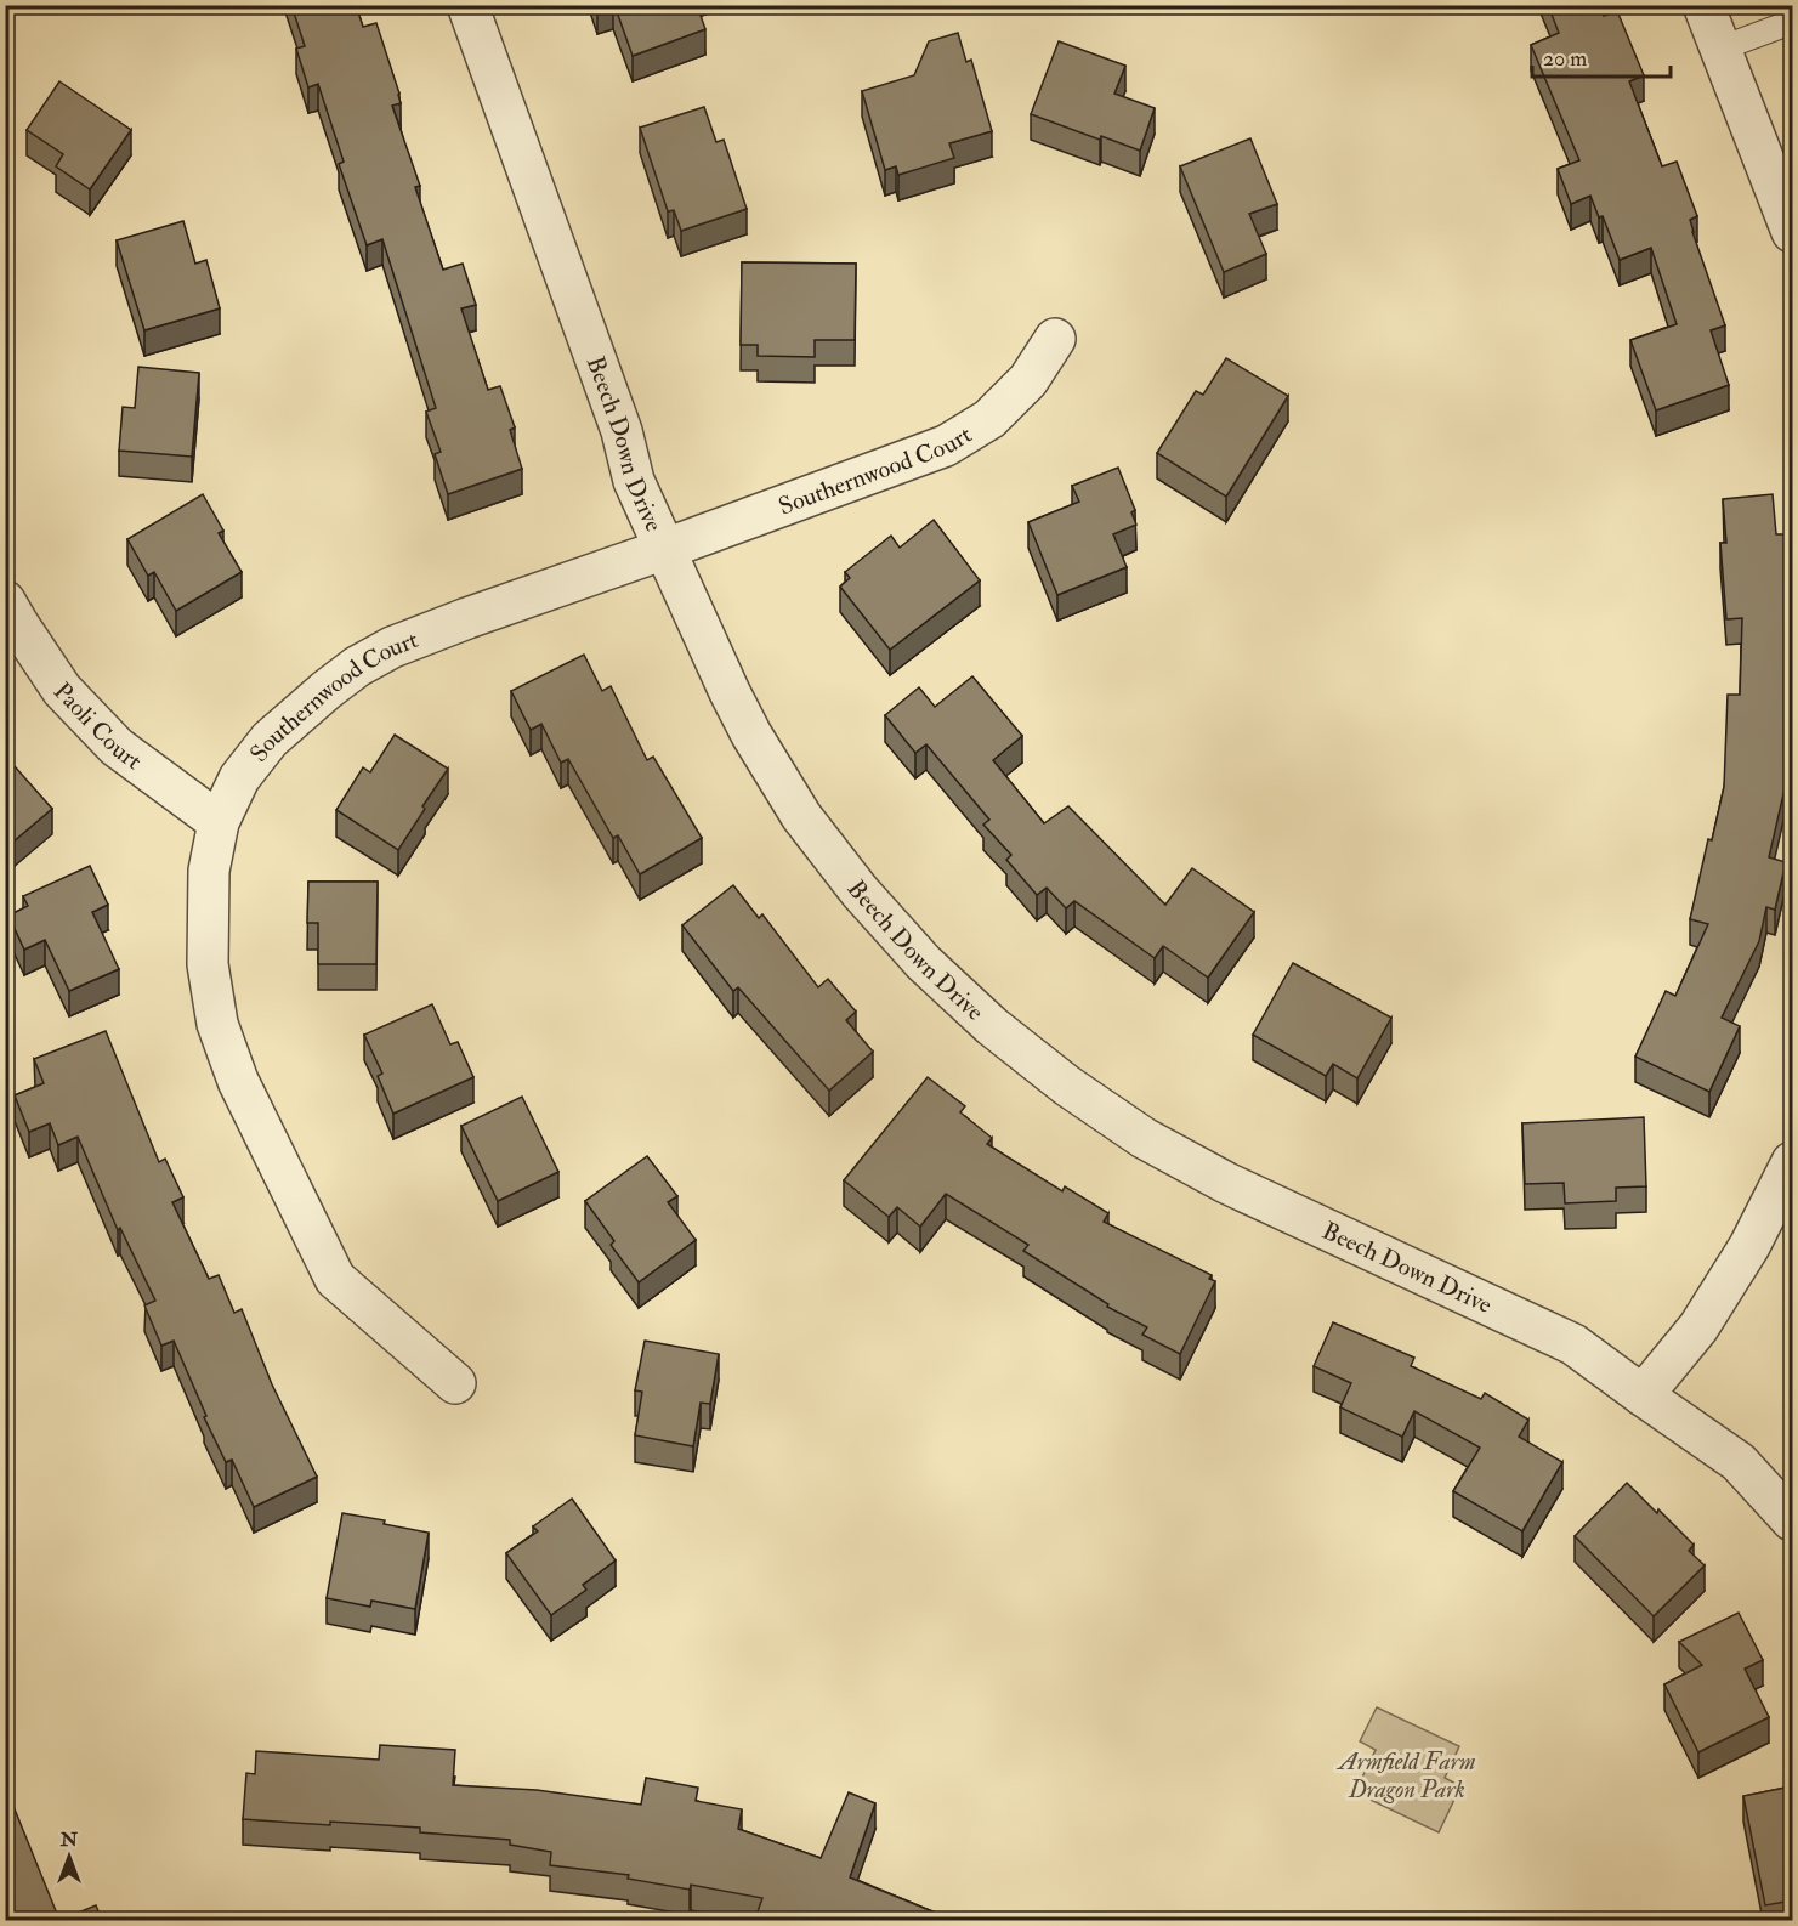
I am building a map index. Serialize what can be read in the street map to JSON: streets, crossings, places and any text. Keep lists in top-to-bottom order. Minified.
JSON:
{"streets":{"street":["Beech Down Drive","Southernwood Court","Paoli Court"]},"crossings":[["Beech Down Drive","Southernwood Court"],["Southernwood Court","Paoli Court"]],"parks":["Armfield Farm Dragon Park"],"scale_bar":"20 m","north":"top"}
